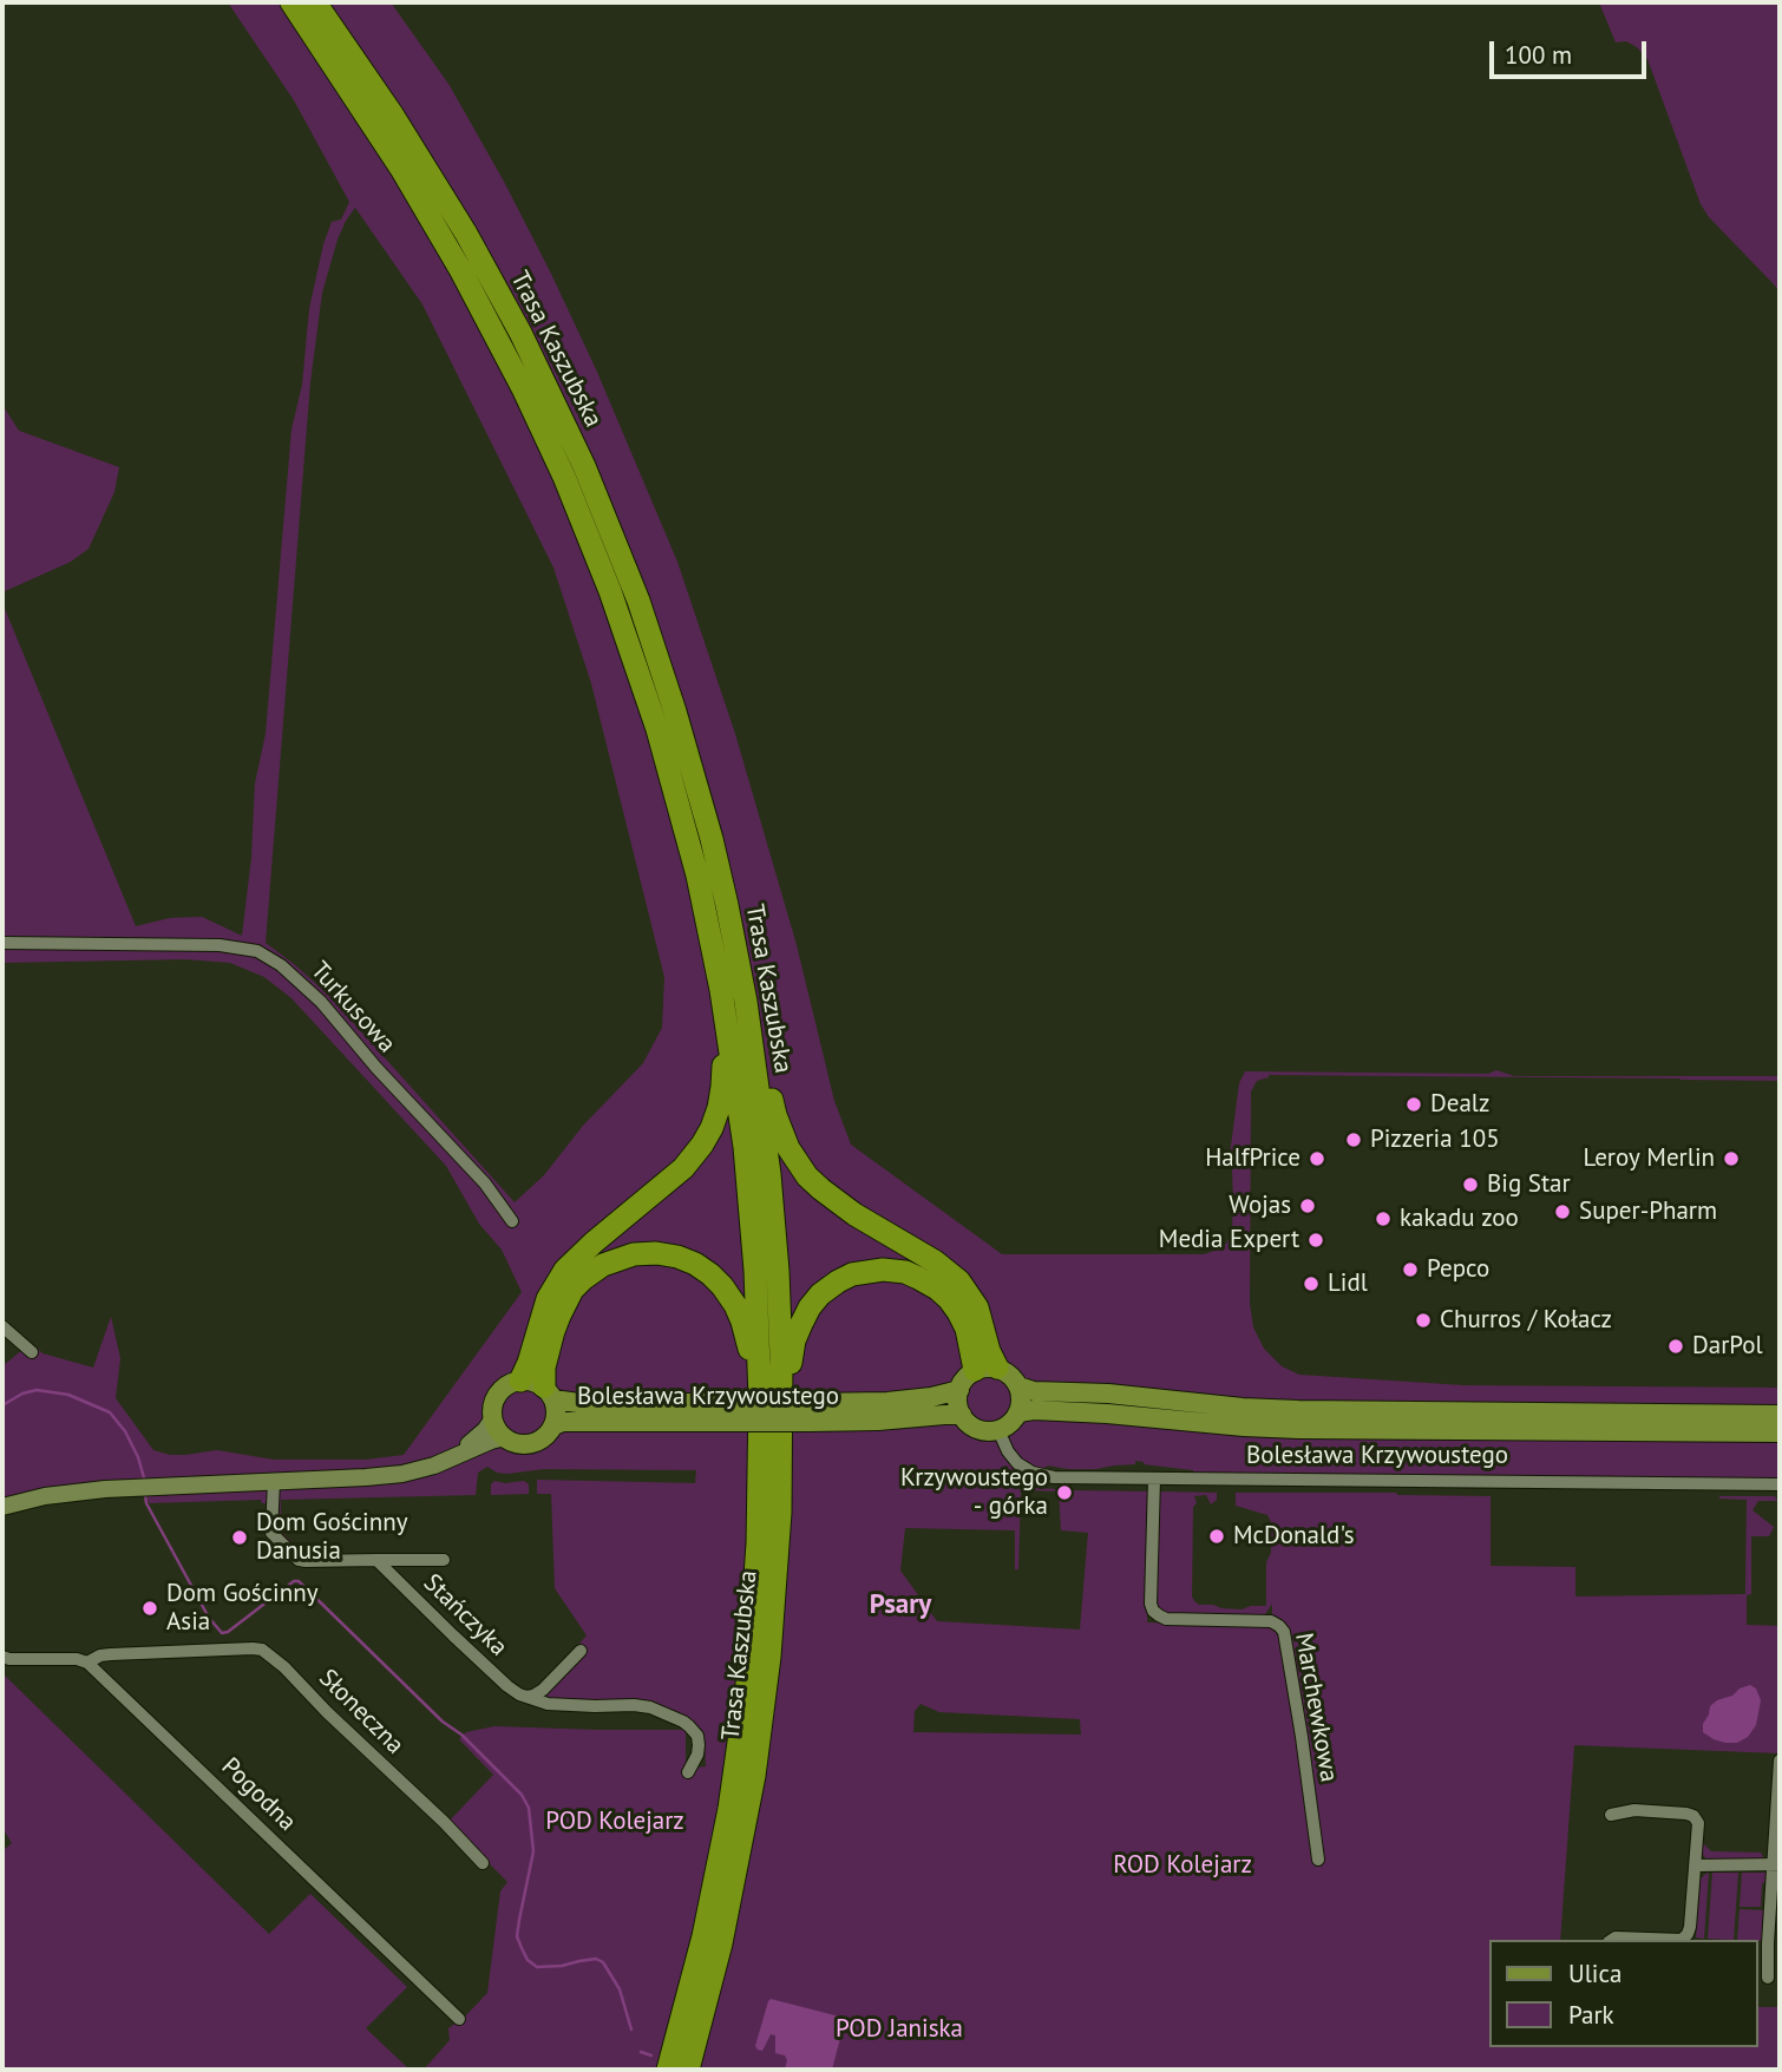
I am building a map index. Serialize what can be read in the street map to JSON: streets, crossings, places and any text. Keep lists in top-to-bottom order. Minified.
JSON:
{"streets":{"highway":["Trasa Kaszubska"],"main road":["Bolesława Krzywoustego"],"street":["Turkusowa","Stańczyka","Marchewkowa","Słoneczna","Pogodna"]},"crossings":[["Bolesława Krzywoustego","Marchewkowa"],["Słoneczna","Pogodna"]],"districts":["Psary"],"parks":["POD Kolejarz","ROD Kolejarz","POD Janiska"],"places":["Dealz","Pizzeria 105","HalfPrice","Leroy Merlin","Big Star","Wojas","Super-Pharm","kakadu zoo","Media Expert","Pepco","Lidl","Churros / Kołacz","DarPol","Krzywoustego - górka","McDonald's","Dom Gościnny Danusia","Dom Gościnny Asia"],"legend":["Ulica","Park"],"scale_bar":"100 m"}
